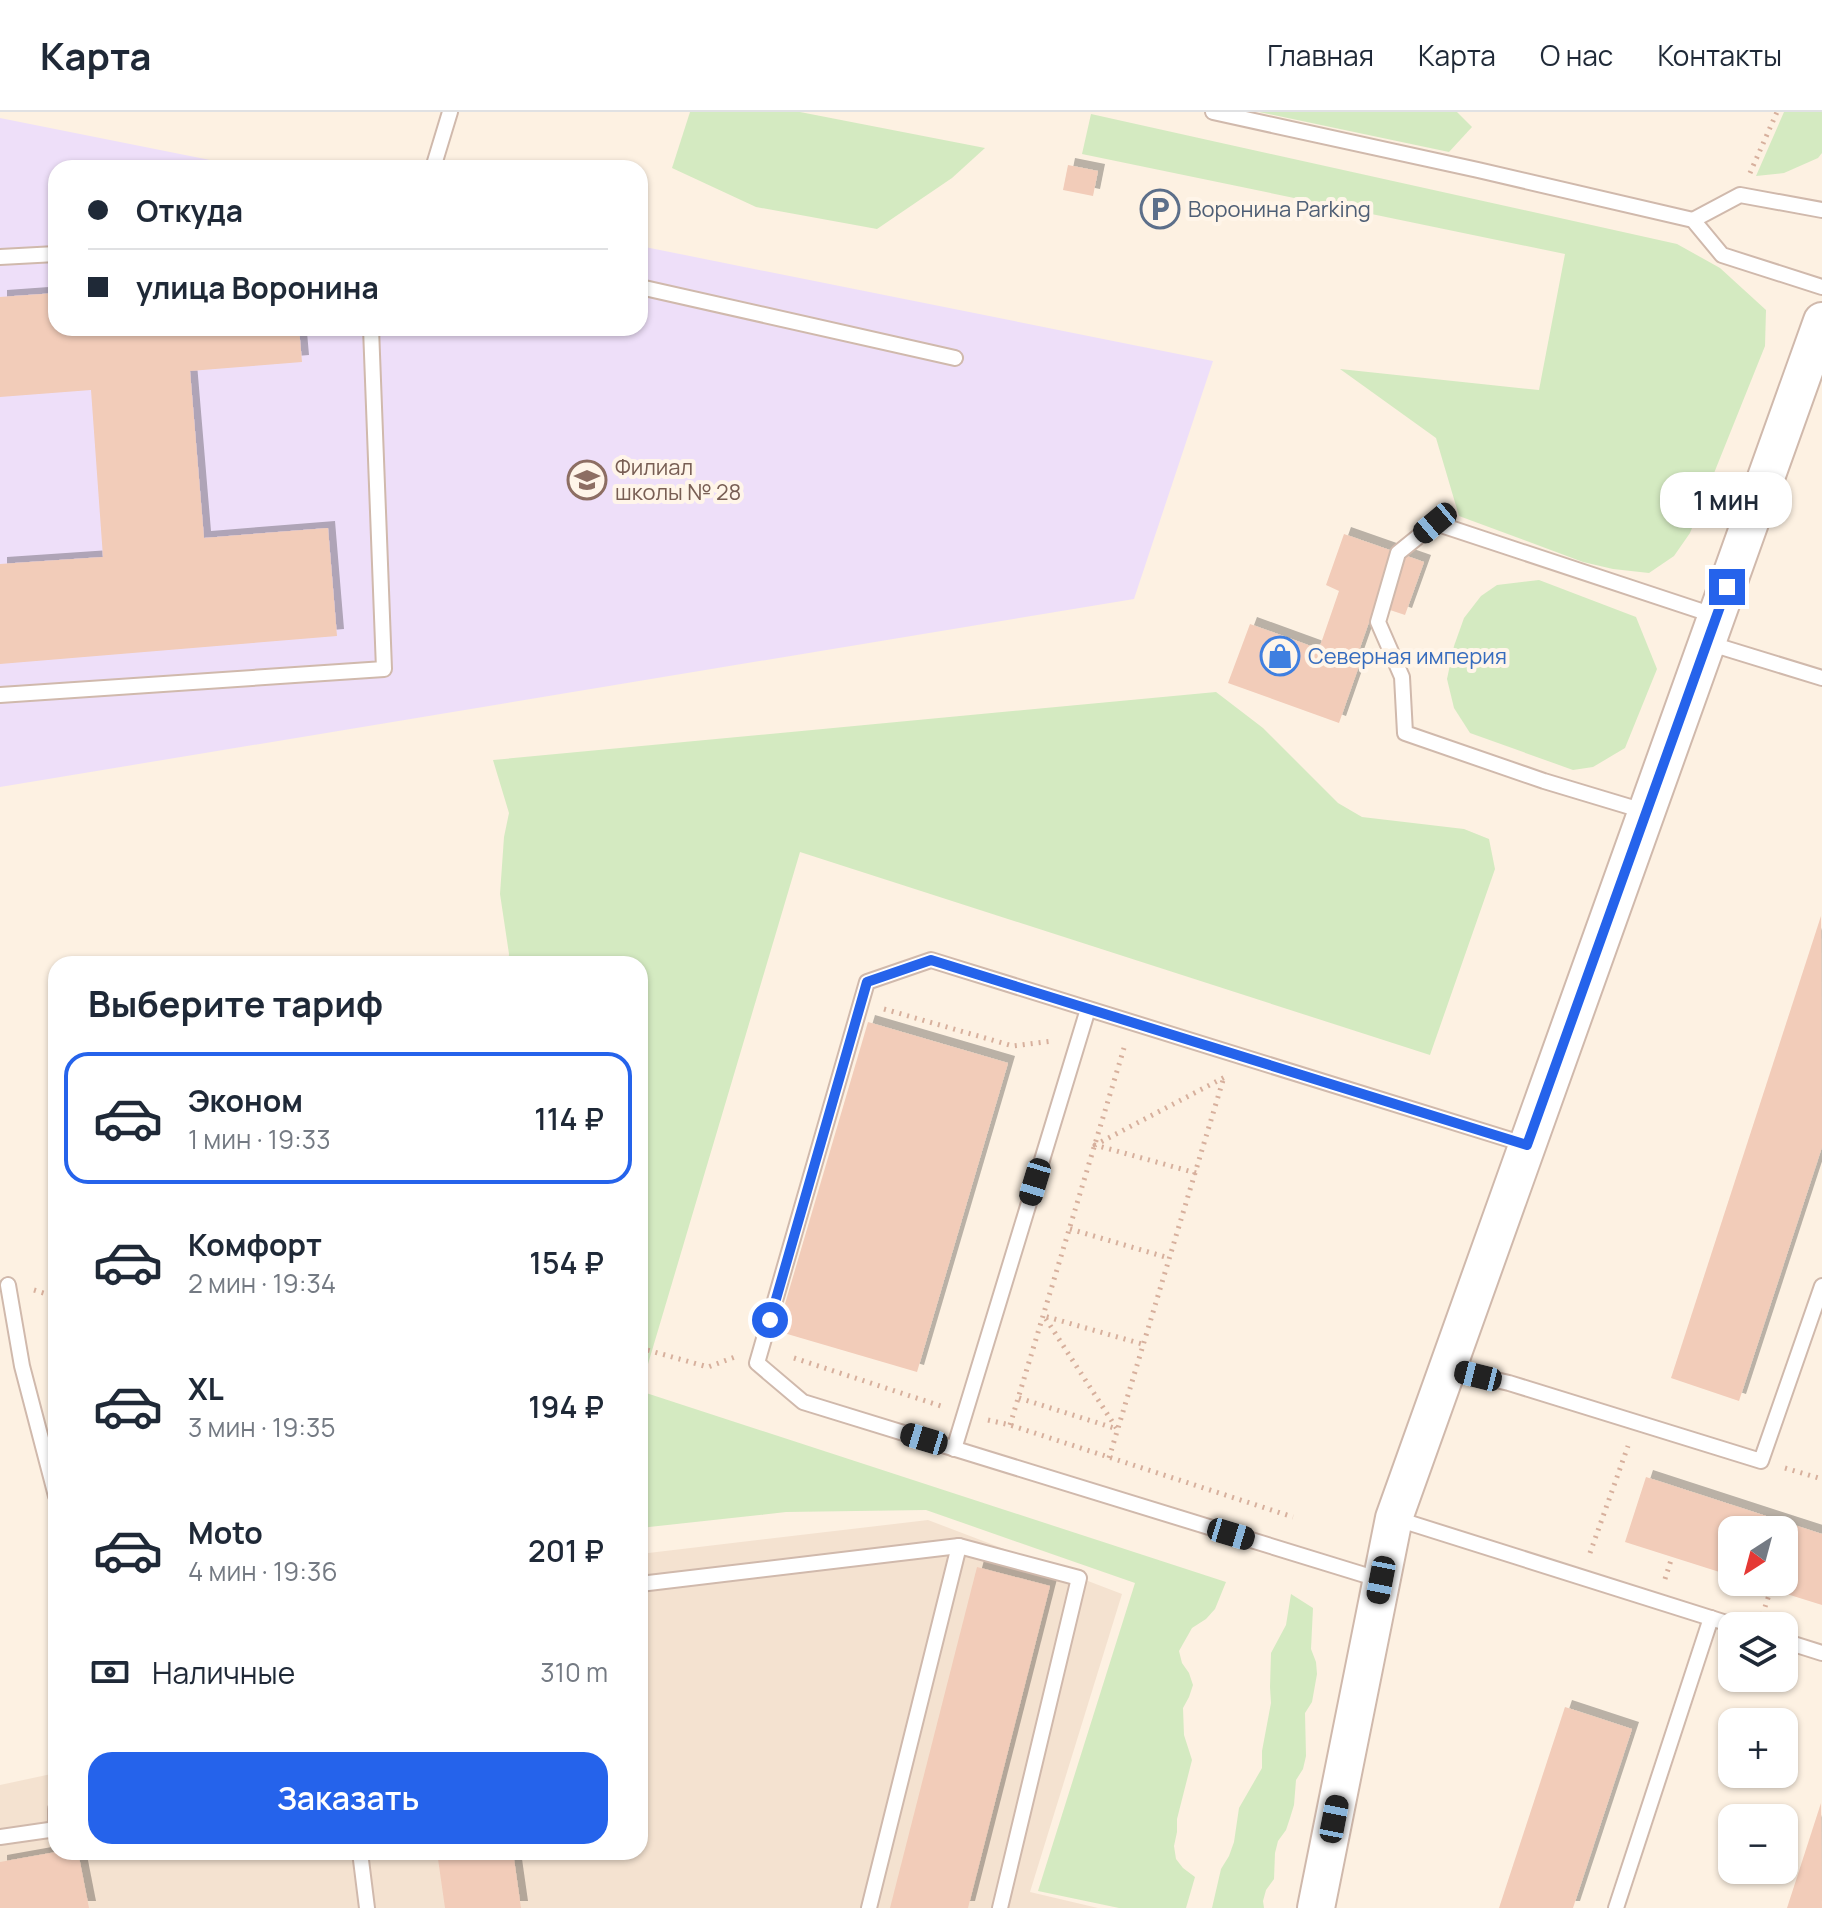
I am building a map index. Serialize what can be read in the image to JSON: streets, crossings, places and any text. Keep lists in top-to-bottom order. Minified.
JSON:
{"places":{"parking":["Воронина Parking"],"school or university":["Филиал школы № 28"],"shop":["Северная империя"]},"north":"bottom left","page":{"header":"Карта","nav":["Главная","Карта","О нас","Контакты"],"banner":["Откуда","улица Воронина"],"bubble":"1 мин","heading":"Выберите тариф","list":[{"name":"Эконом","note":"1 мин · 19:33","value":"114 ₽"},{"name":"Комфорт","note":"2 мин · 19:34","value":"154 ₽"},{"name":"XL","note":"3 мин · 19:35","value":"194 ₽"},{"name":"Moto","note":"4 мин · 19:36","value":"201 ₽"}],"map_buttons":["+","−"],"pay":["Наличные","310 m"],"buttons":"Заказать"}}
